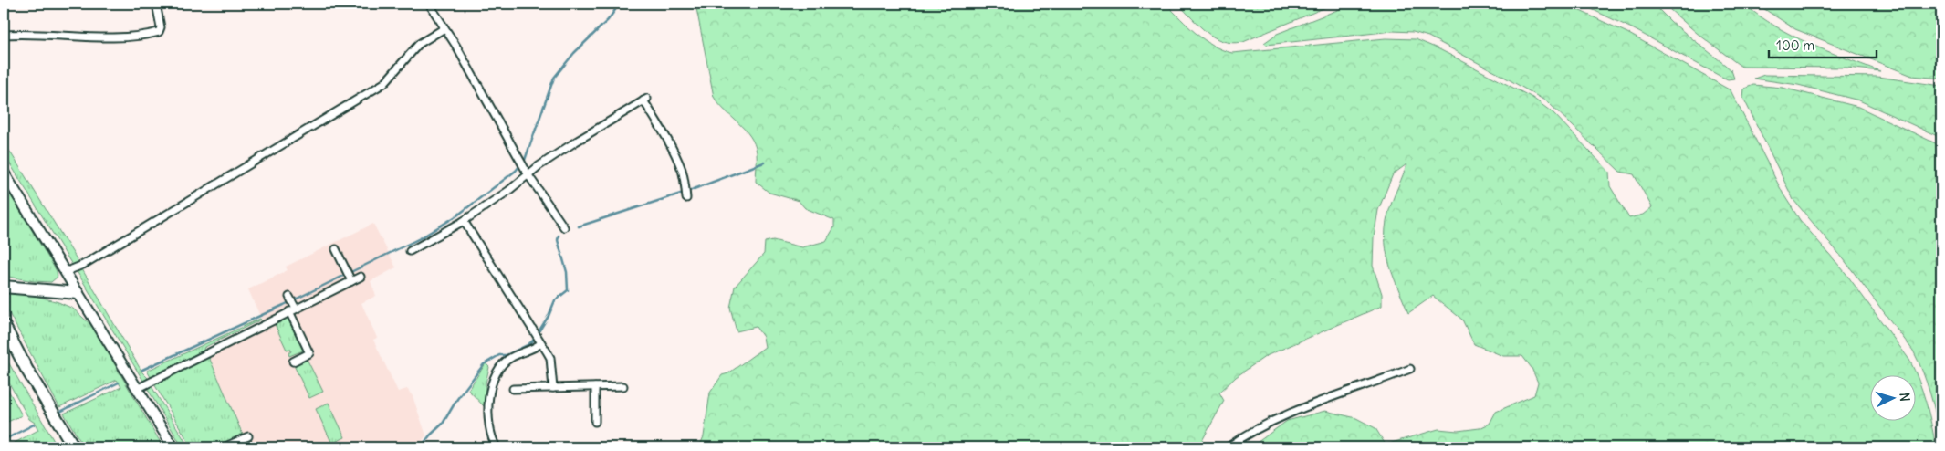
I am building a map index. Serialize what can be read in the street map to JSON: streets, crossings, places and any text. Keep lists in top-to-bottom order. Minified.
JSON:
{"scale_bar":"100 m","north":"right"}
